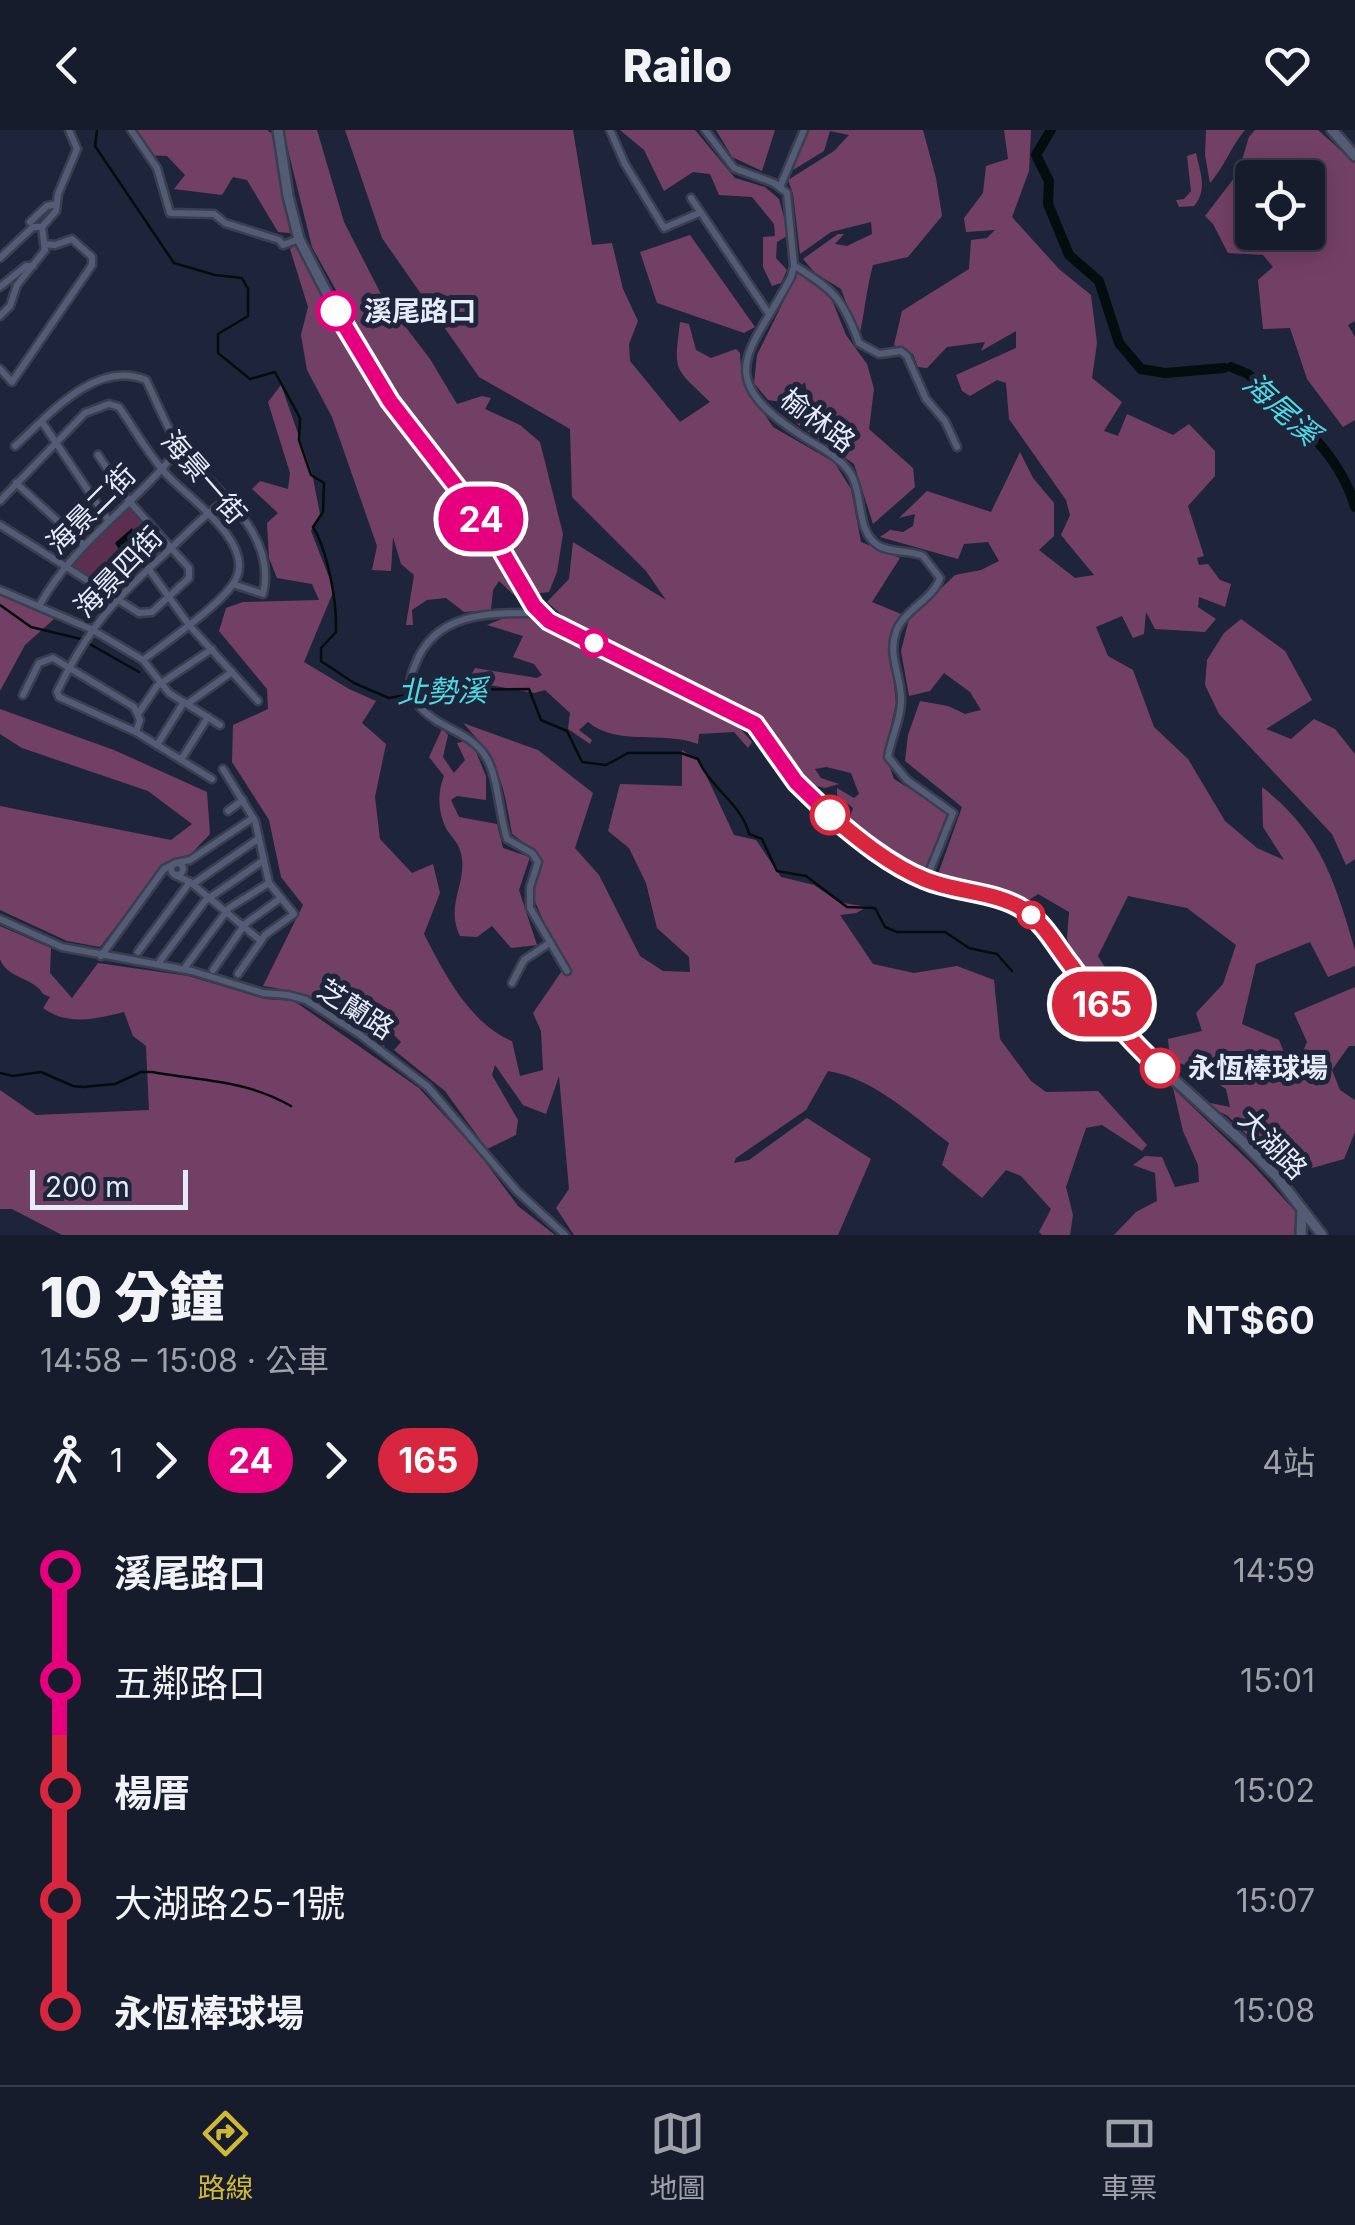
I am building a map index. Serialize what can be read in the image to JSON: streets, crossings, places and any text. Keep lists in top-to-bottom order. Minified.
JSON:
{"streets":{"street":["榆林路","海景一街","海景二街","海景四街","芝蘭路","大湖路"]},"crossings":[["榆林路","大湖路"],["海景一街","海景二街"],["海景一街","海景四街"]],"water":["海尾溪","北勢溪"],"places":["溪尾路口","永恆棒球場"],"lines":["bus line 24","bus line 165"],"scale_bar":"200 m","page":{"header":"Railo","on_map":["24","165"],"scale":"200 m","heading":["10 分鐘","14:58 – 15:08 · 公車","NT$60"],"legs":["1","24","165","4站"],"list":[{"name":"溪尾路口","value":"14:59"},{"name":"五鄰路口","value":"15:01"},{"name":"楊厝","value":"15:02"},{"name":"大湖路25-1號","value":"15:07"},{"name":"永恆棒球場","value":"15:08"}],"tabs":["路線","地圖","車票"]}}
